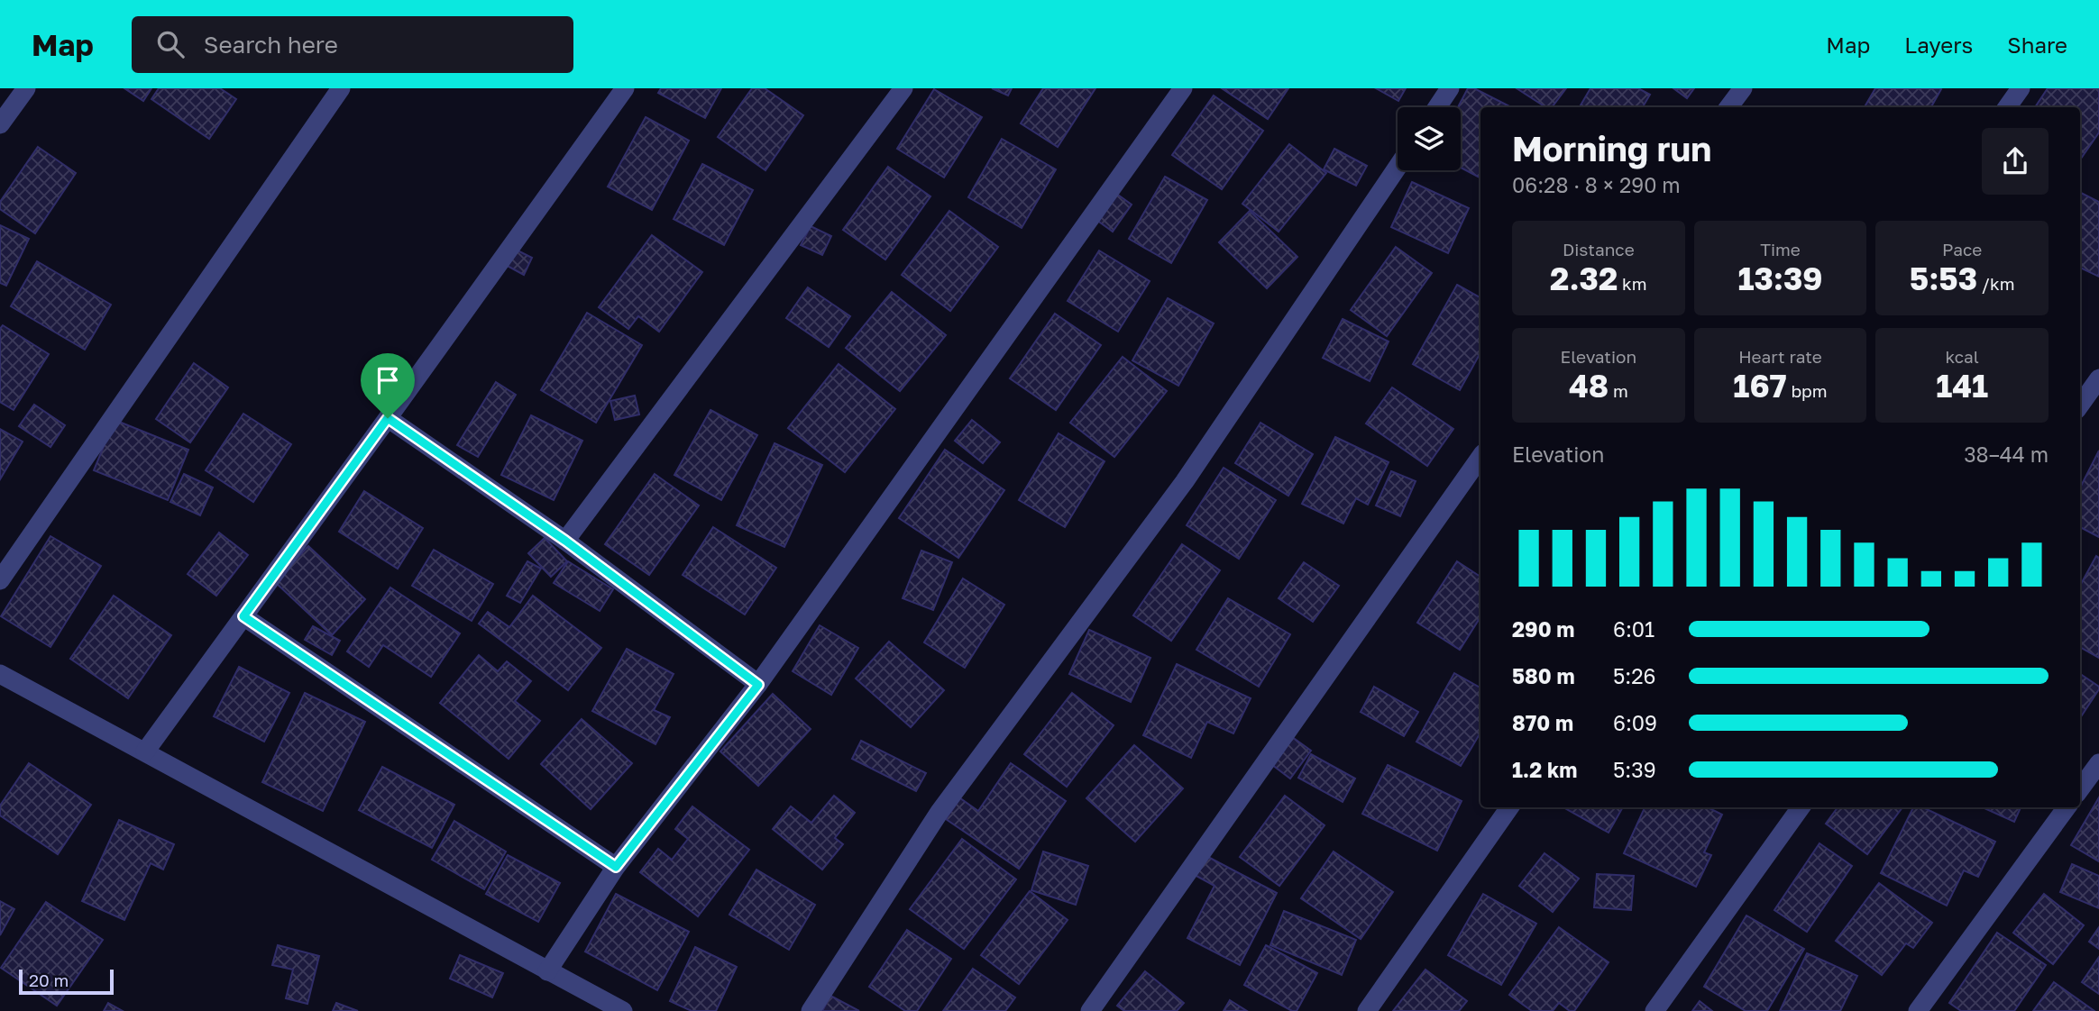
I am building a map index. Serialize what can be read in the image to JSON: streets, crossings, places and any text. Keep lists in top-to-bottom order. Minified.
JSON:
{"scale_bar":"20 m","page":{"header":"Map","search":"Search here","nav":["Map","Layers","Share"],"heading":["Morning run","06:28 · 8 × 290 m"],"stats":[["Distance","2.32 km"],["Time","13:39"],["Pace","5:53 /km"],["Elevation","48 m"],["Heart rate","167 bpm"],["kcal","141"]],"chart":["Elevation","38–44 m"],"list":[{"name":"290 m","note":"6:01"},{"name":"580 m","note":"5:26"},{"name":"870 m","note":"6:09"},{"name":"1.2 km","note":"5:39"}],"scale":"20 m"}}
